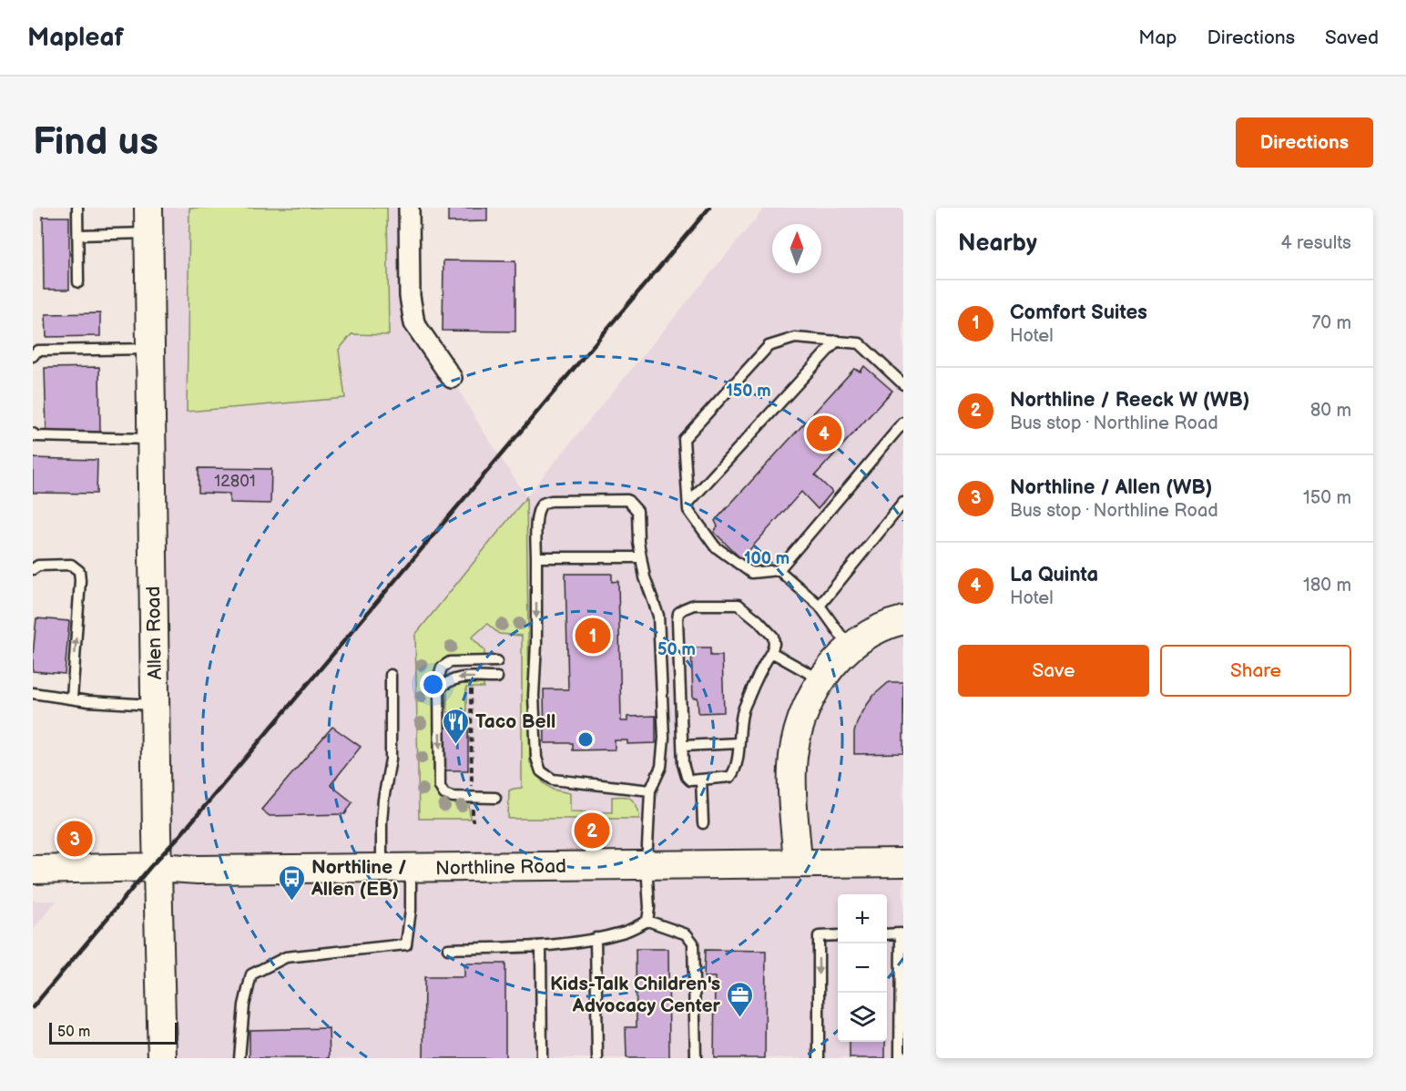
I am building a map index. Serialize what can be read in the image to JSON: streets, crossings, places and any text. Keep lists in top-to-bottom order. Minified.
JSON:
{"streets":{"main road":["Allen Road","Northline Road"]},"crossings":[["Allen Road","Northline Road"]],"places":{"restaurant":["Taco Bell"],"bus stop":["Northline / Allen (EB)"],"office":["Kids-Talk Children's Advocacy Center"]},"house_numbers":["12801"],"scale_bar":"50 m","north":"top","page":{"header":"Mapleaf","nav":["Map","Directions","Saved"],"buttons":["Directions",["Save","Share"]],"title":"Find us","heading":["Nearby","4 results"],"list":[{"mark":"1","name":"Comfort Suites","note":"Hotel","value":"70 m"},{"mark":"2","name":"Northline / Reeck W (WB)","note":"Bus stop · Northline Road","value":"80 m"},{"mark":"3","name":"Northline / Allen (WB)","note":"Bus stop · Northline Road","value":"150 m"},{"mark":"4","name":"La Quinta","note":"Hotel","value":"180 m"}],"pins":["4","1","2","3"],"map_buttons":["+","−"],"scale":"50 m"},"rings":["150 m","100 m","50 m"]}
